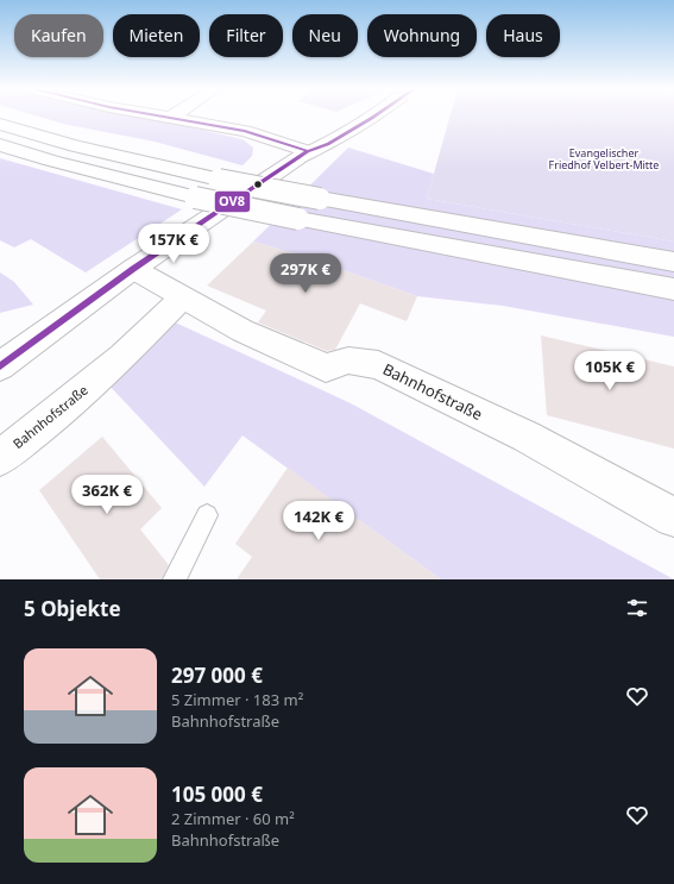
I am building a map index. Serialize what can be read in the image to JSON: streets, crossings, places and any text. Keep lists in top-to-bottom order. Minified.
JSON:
{"streets":{"main road":["Bahnhofstraße"]},"parks":["Evangelischer Friedhof Velbert-Mitte"],"lines":["transit line OV8"],"page":{"chip":["Kaufen","Mieten","Filter","Neu","Wohnung","Haus"],"price":["157K €","297K €","105K €","362K €","142K €"],"heading":"5 Objekte","list":[{"name":"297 000 €","note":"5 Zimmer · 183 m² · Bahnhofstraße"},{"name":"105 000 €","note":"2 Zimmer · 60 m² · Bahnhofstraße"}]}}
